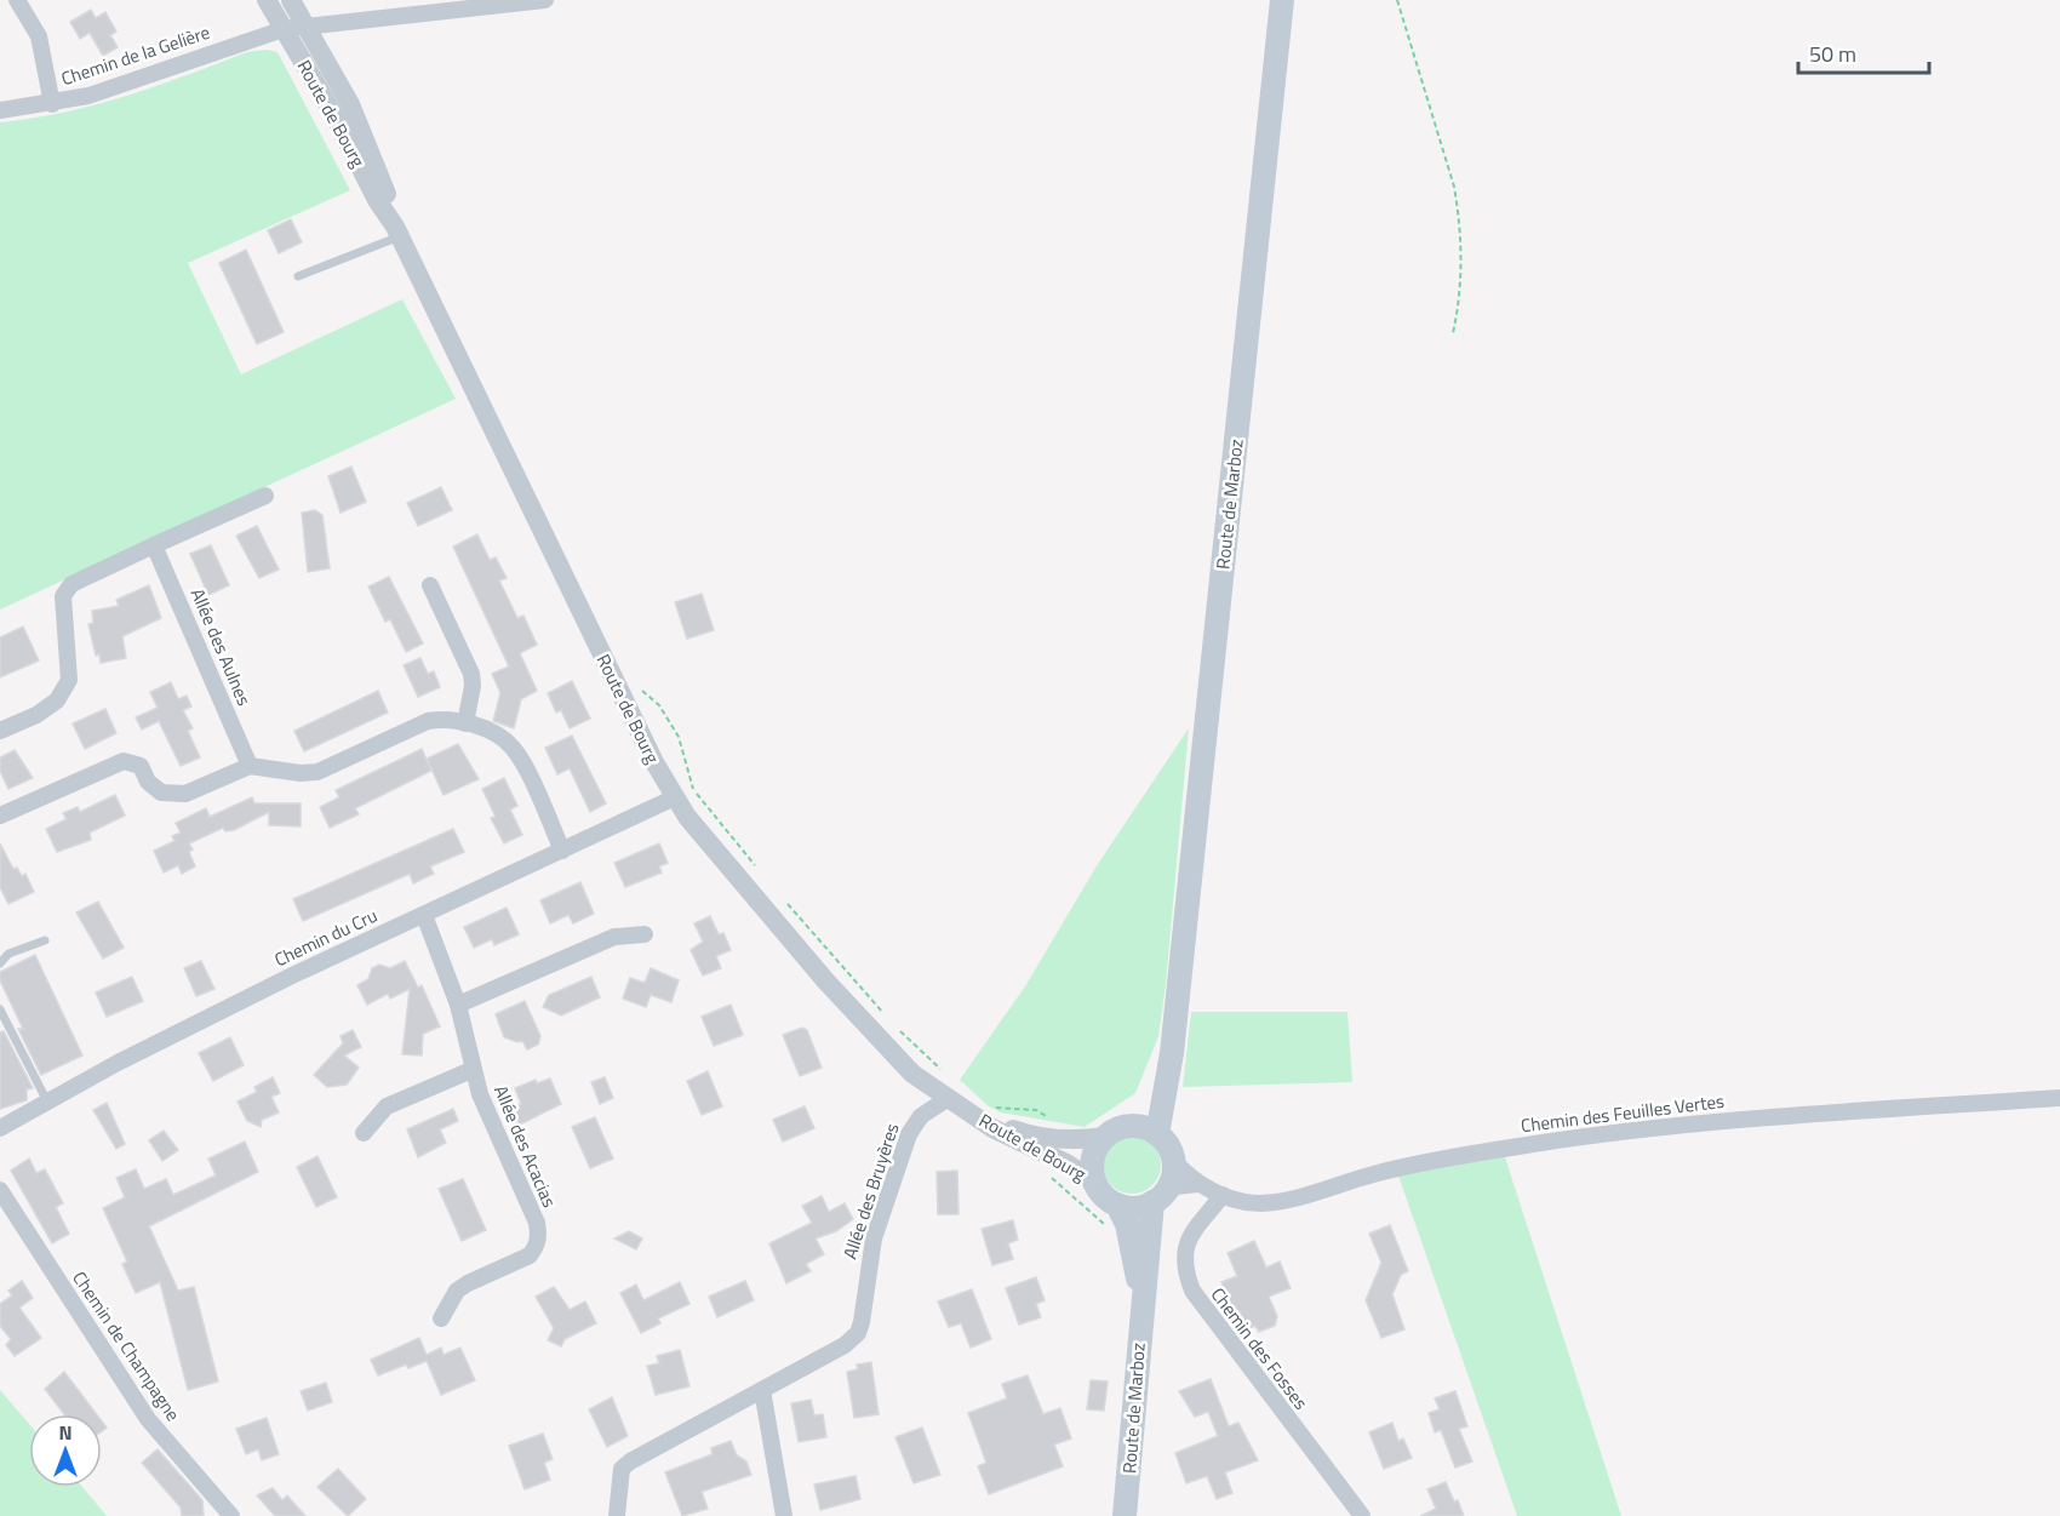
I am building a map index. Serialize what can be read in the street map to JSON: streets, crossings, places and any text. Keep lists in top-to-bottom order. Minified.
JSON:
{"streets":{"main road":["Route de Marboz"],"street":["Chemin de la Gelière","Route de Bourg","Allée des Aulnes","Chemin du Cru","Chemin des Feuilles Vertes","Allée des Acacias","Allée des Bruyères","Chemin de Champagne","Chemin des Fosses"]},"crossings":[["Chemin de la Gelière","Route de Bourg"],["Route de Bourg","Route de Marboz"],["Route de Bourg","Chemin du Cru"],["Route de Bourg","Allée des Bruyères"],["Chemin du Cru","Allée des Acacias"],["Chemin des Feuilles Vertes","Chemin des Fosses"]],"scale_bar":"50 m","north":"top"}
